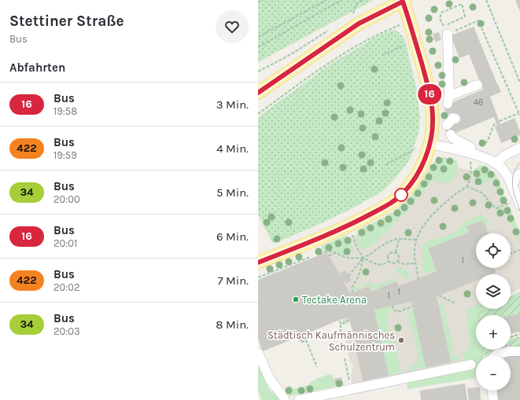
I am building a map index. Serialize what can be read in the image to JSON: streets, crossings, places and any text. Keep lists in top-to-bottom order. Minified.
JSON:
{"places":["Tectake Arena","Städtisch Kaufmännisches Schulzentrum"],"lines":["bus line 16"],"house_numbers":["46","1","1","1"],"page":{"heading":[["Stettiner Straße","Bus"],"Abfahrten"],"on_map":"16","list":[{"mark":"16","name":"Bus","note":"19:58","value":"3 Min."},{"mark":"422","name":"Bus","note":"19:59","value":"4 Min."},{"mark":"34","name":"Bus","note":"20:00","value":"5 Min."},{"mark":"16","name":"Bus","note":"20:01","value":"6 Min."},{"mark":"422","name":"Bus","note":"20:02","value":"7 Min."},{"mark":"34","name":"Bus","note":"20:03","value":"8 Min."}],"map_buttons":["+","−"]}}
